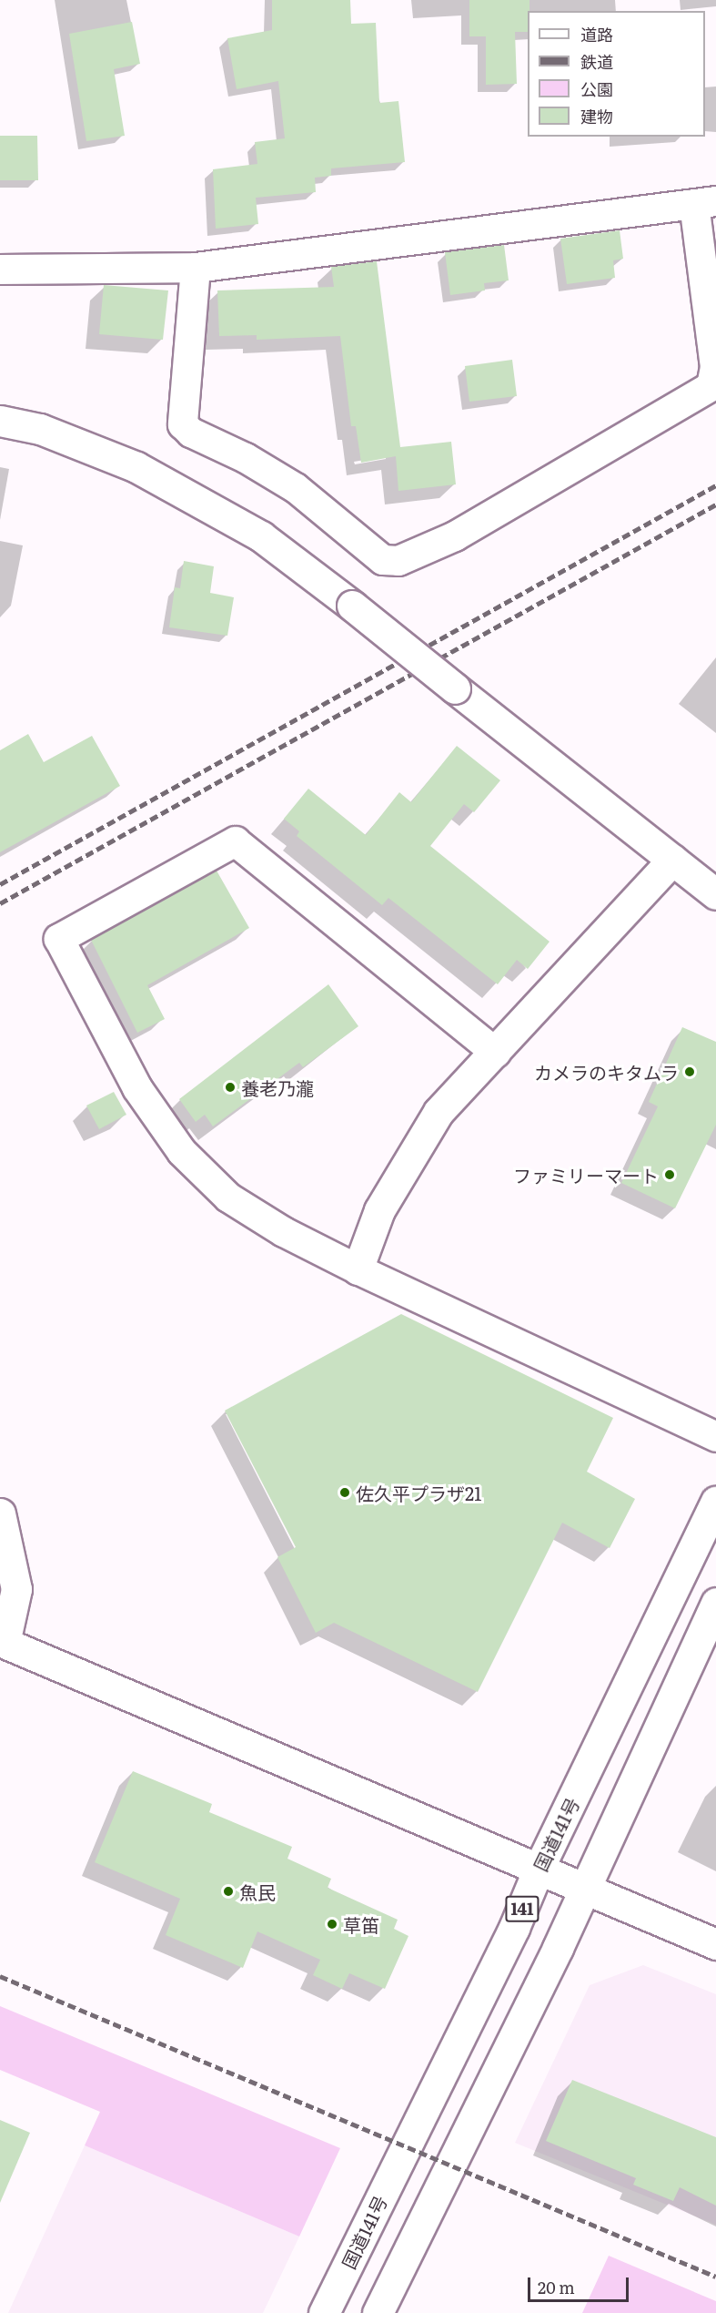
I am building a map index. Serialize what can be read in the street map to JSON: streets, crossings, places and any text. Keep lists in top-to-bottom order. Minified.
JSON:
{"streets":{"main road":["国道141号","141"]},"places":["カメラのキタムラ","養老乃瀧","ファミリーマート","佐久平プラザ21","魚民","草笛"],"legend":["道路","鉄道","公園","建物"],"scale_bar":"20 m"}
